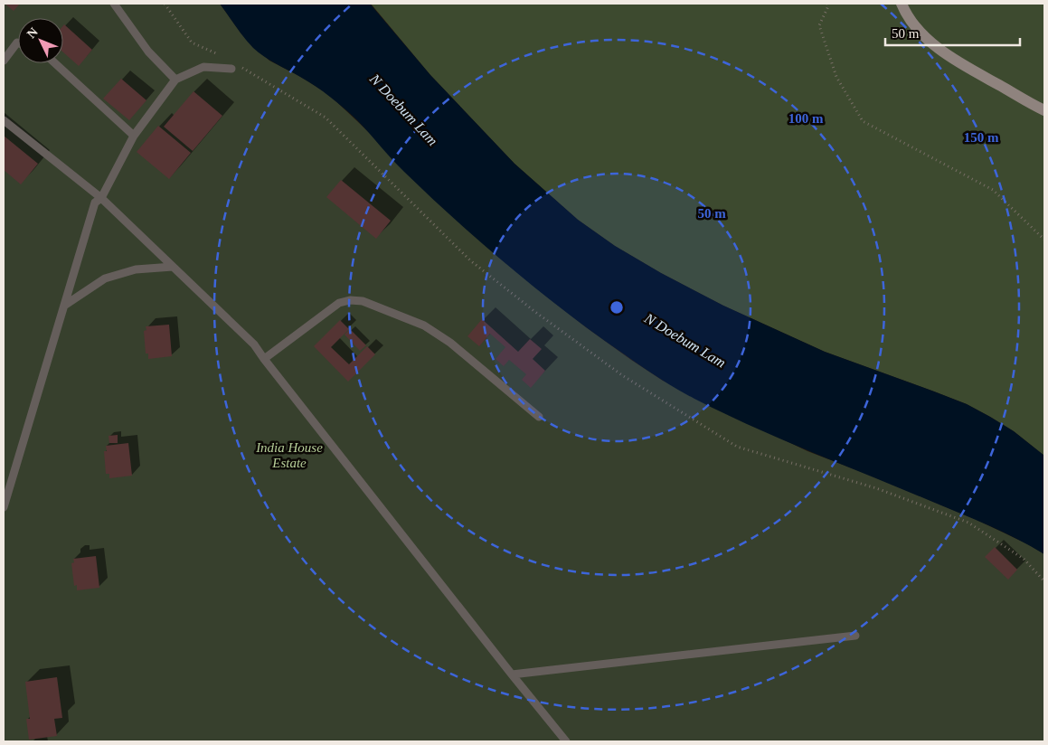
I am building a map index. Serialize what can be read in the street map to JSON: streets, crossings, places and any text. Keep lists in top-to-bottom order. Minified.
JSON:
{"water":["N Doebum Lam"],"parks":["India House Estate"],"scale_bar":"50 m","north":"top left","rings":["100 m","150 m","50 m"]}
